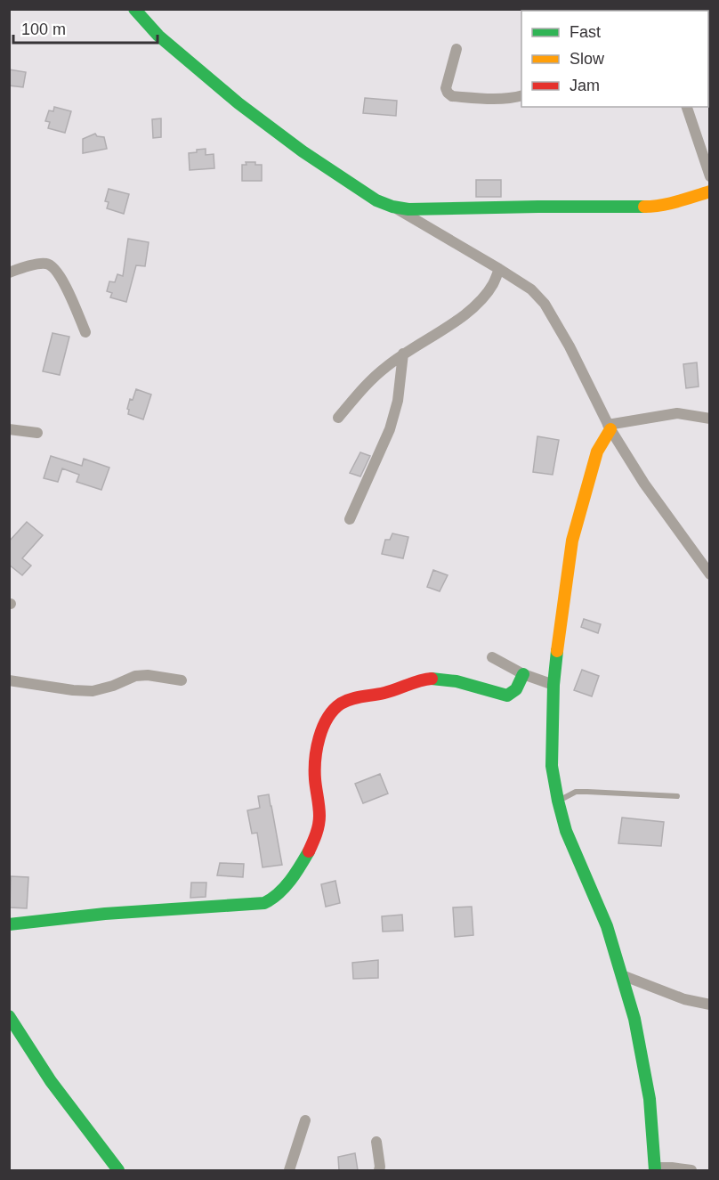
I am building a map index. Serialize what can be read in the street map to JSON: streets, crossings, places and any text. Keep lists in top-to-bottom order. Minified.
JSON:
{"legend":["Fast","Slow","Jam"],"scale_bar":"100 m"}
